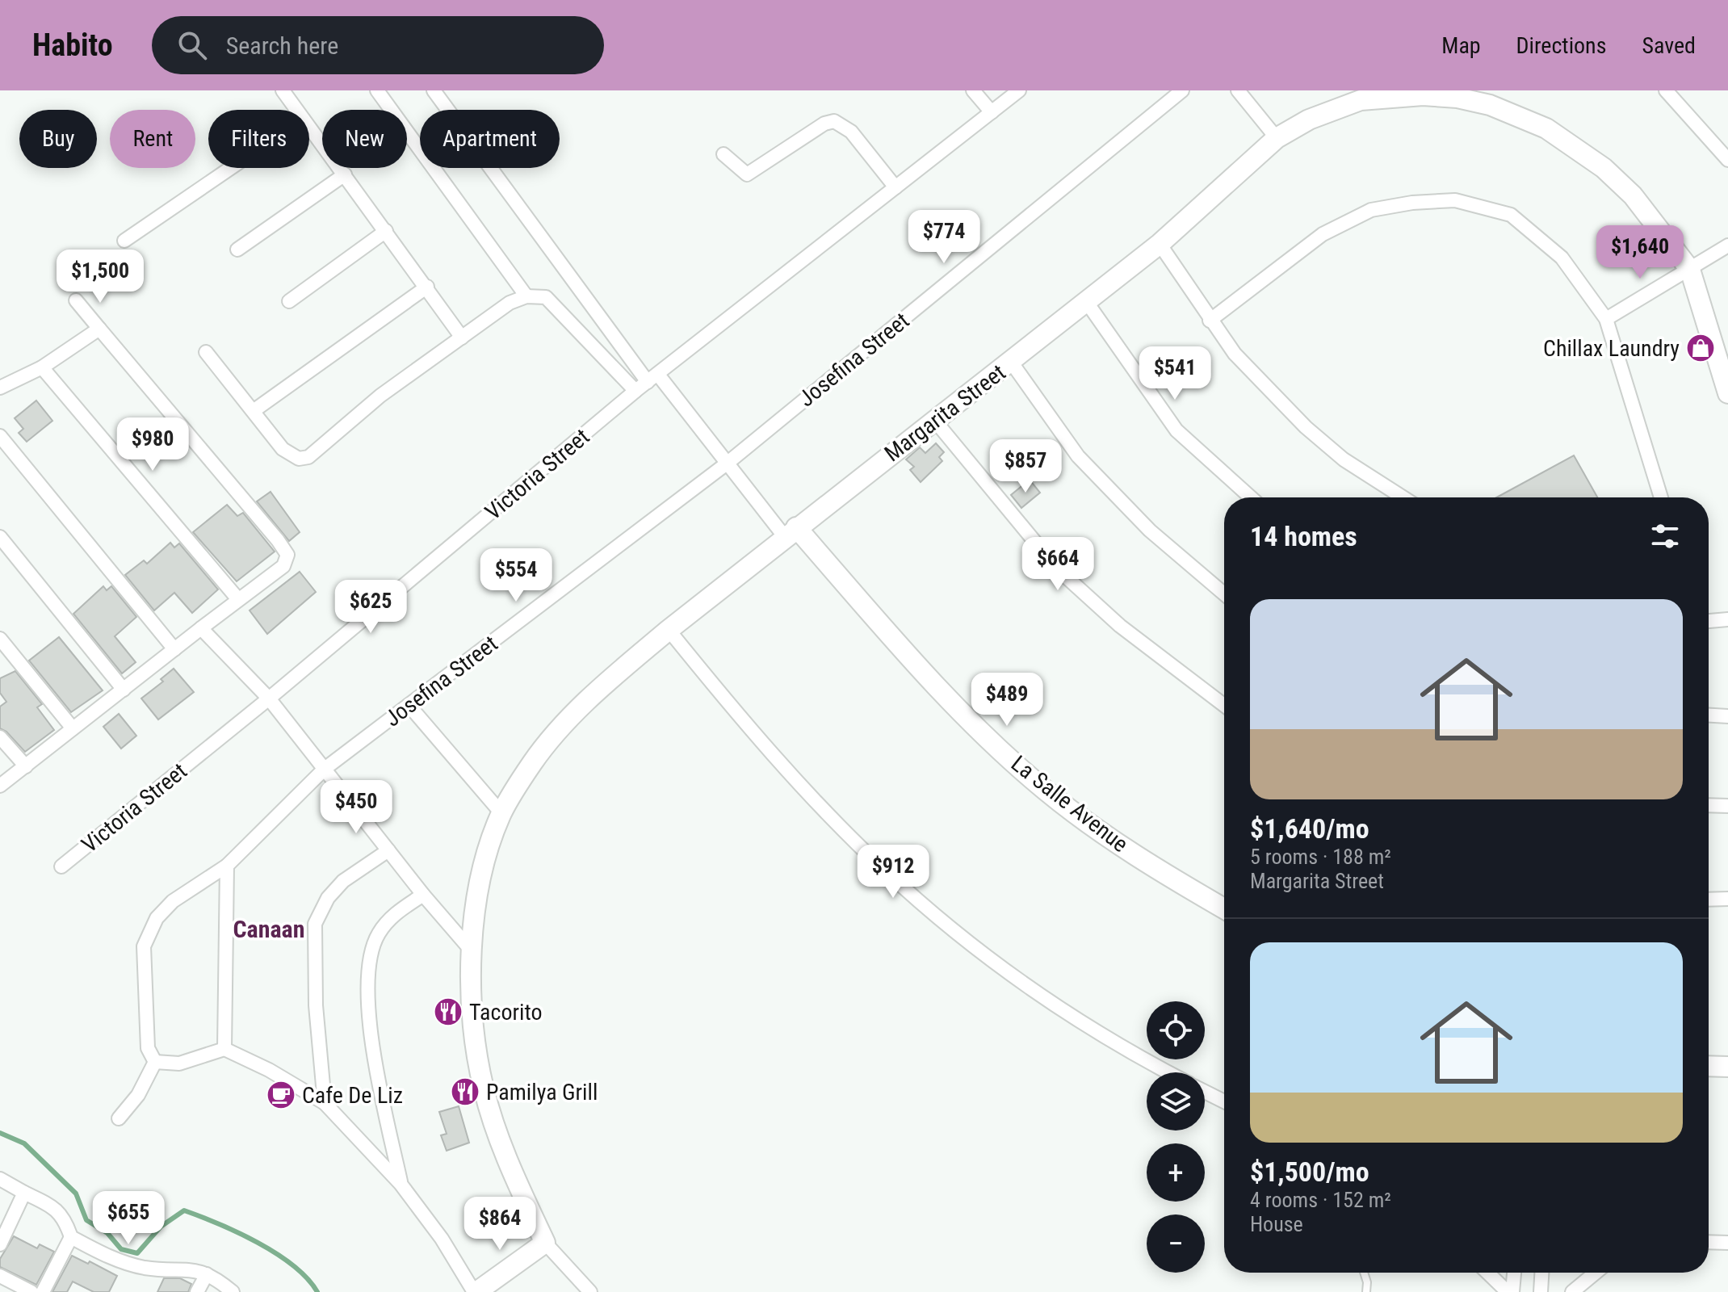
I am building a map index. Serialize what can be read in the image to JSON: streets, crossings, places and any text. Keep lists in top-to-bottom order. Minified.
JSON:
{"streets":{"street":["Josefina Street","Margarita Street","Victoria Street","La Salle Avenue"]},"crossings":[["Margarita Street","La Salle Avenue"]],"districts":["Canaan"],"places":{"shop":["Chillax Laundry"],"restaurant":["Tacorito","Pamilya Grill"],"cafe":["Cafe De Liz"]},"page":{"header":"Habito","search":"Search here","nav":["Map","Directions","Saved"],"chip":["Buy","Rent","Filters","New","Apartment"],"price":["$774","$1,640","$1,500","$541","$980","$857","$664","$554","$625","$489","$450","$912","$655","$864"],"heading":"14 homes","list":[{"name":"$1,640/mo","note":"5 rooms · 188 m² · Margarita Street"},{"name":"$1,500/mo","note":"4 rooms · 152 m² · House"}],"map_buttons":["+","−"]}}
